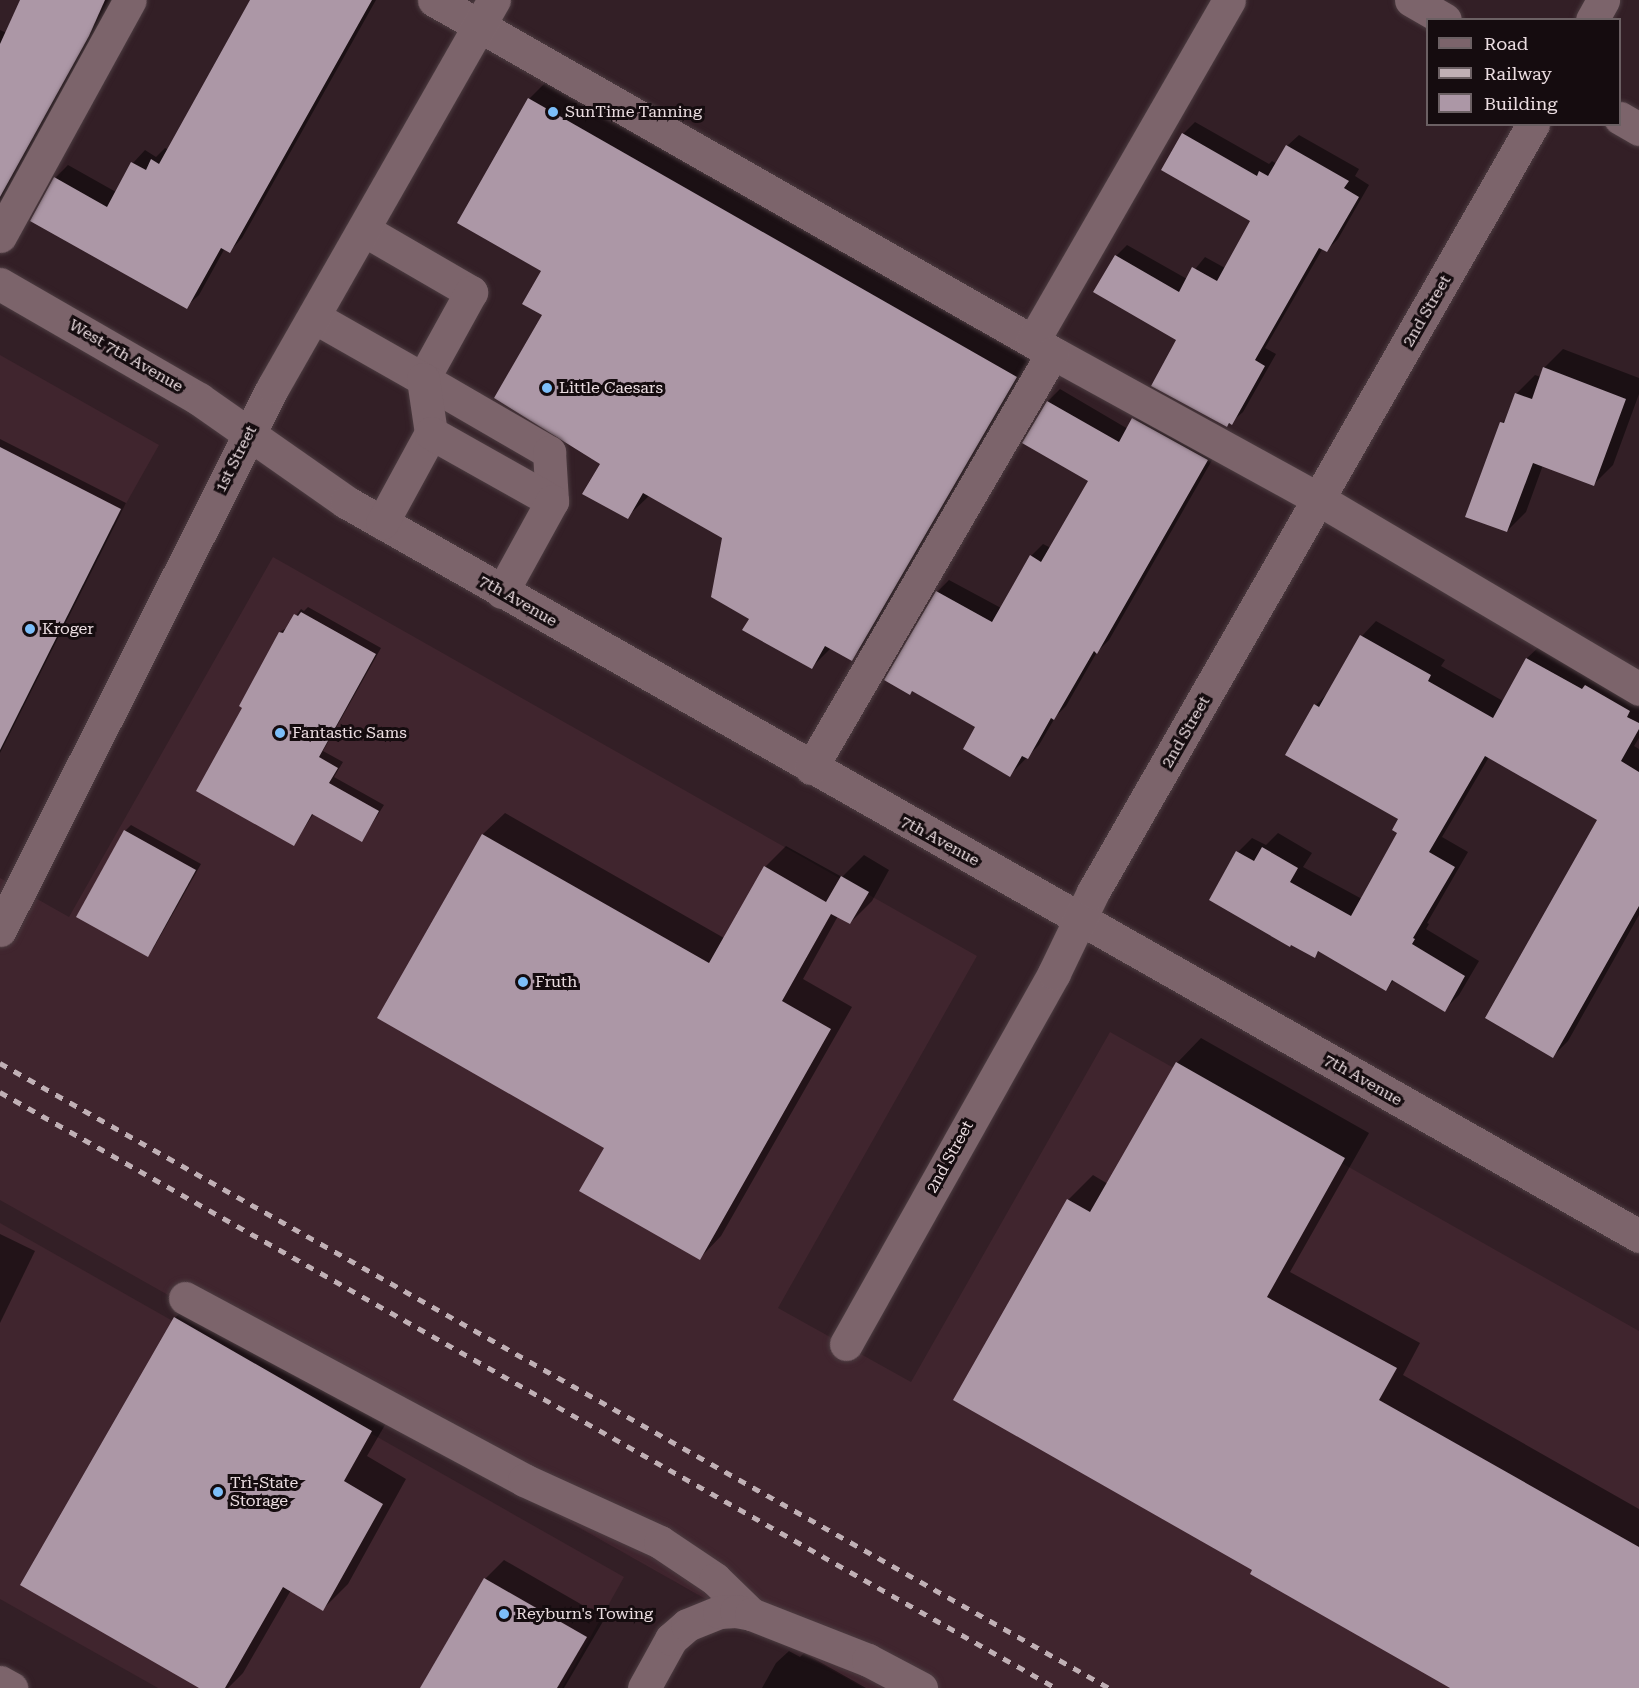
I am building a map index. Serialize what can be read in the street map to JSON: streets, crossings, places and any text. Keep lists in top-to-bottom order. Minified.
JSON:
{"streets":{"street":["2nd Street","West 7th Avenue","1st Street","7th Avenue"]},"crossings":[["2nd Street","7th Avenue"],["West 7th Avenue","1st Street"],["West 7th Avenue","7th Avenue"],["1st Street","7th Avenue"]],"places":["SunTime Tanning","Little Caesars","Kroger","Fantastic Sams","Fruth","Tri-State Storage","Reyburn's Towing"],"legend":["Road","Railway","Building"]}
